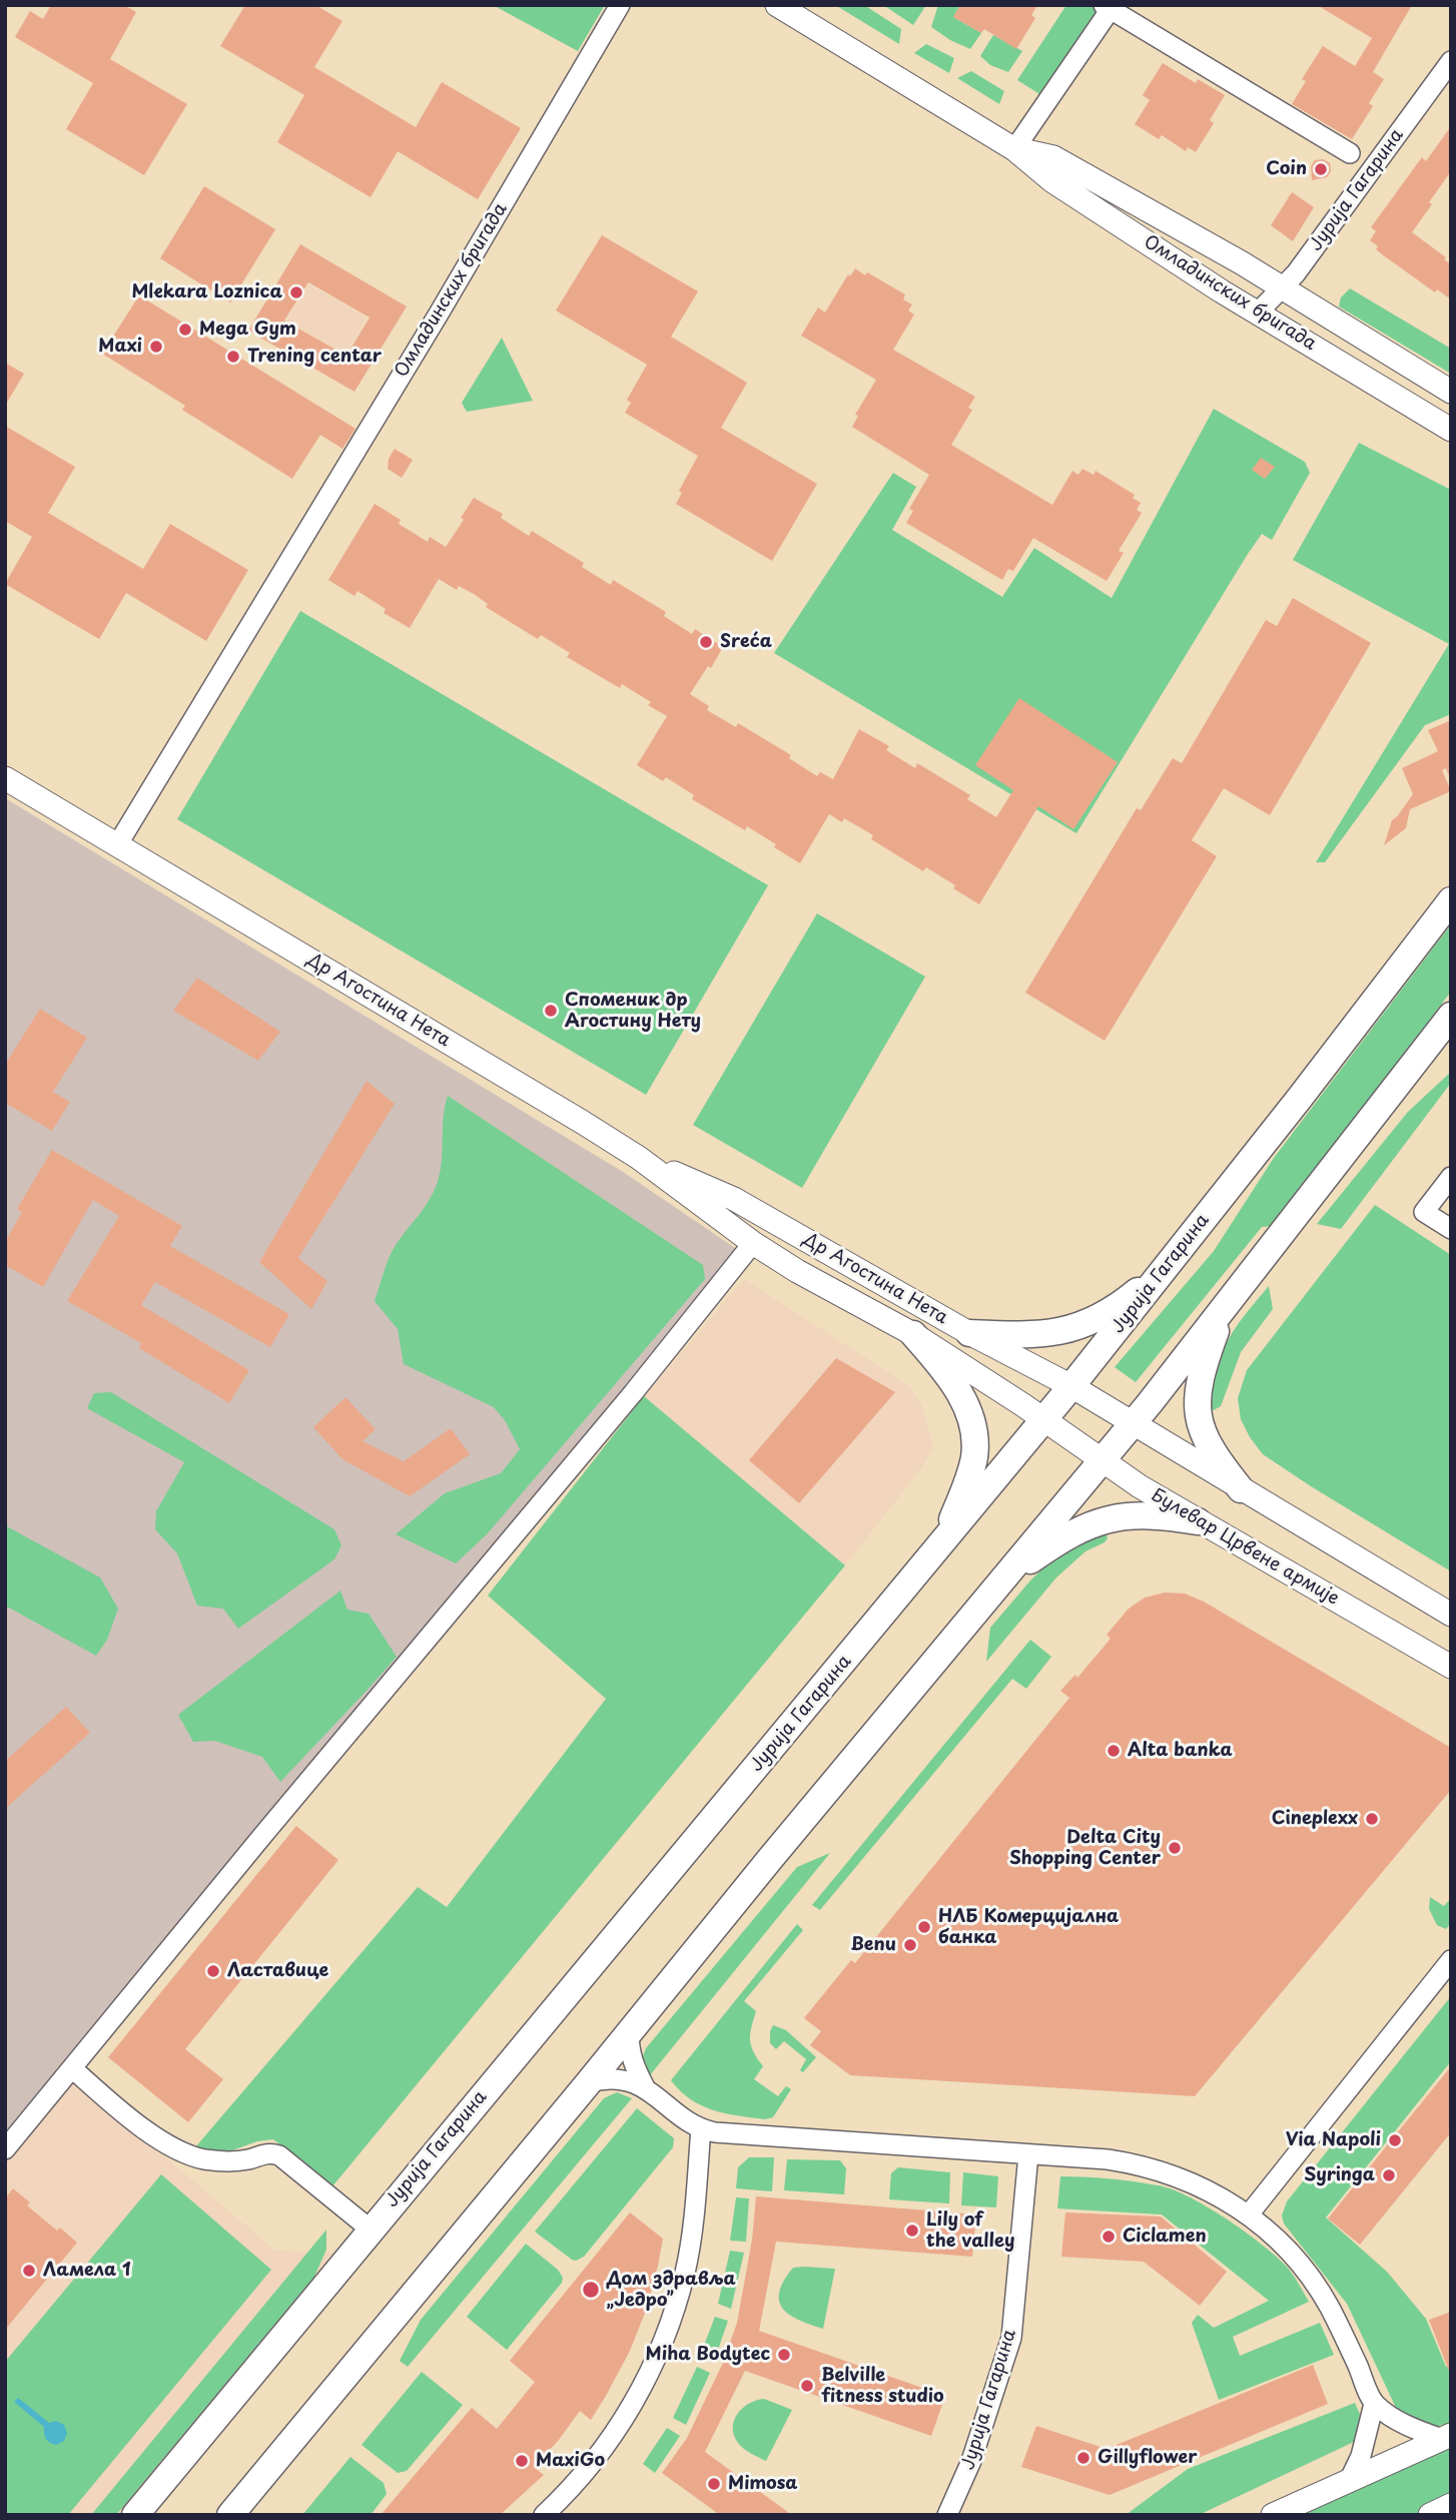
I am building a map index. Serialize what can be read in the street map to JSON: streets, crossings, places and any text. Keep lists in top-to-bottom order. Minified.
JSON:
{"streets":{"main road":["Јурија Гагарина"],"street":["Омладинских бригада","Др Агостина Нета","Булевар Црвене армије"]},"crossings":[["Јурија Гагарина","Омладинских бригада"],["Јурија Гагарина","Др Агостина Нета"],["Јурија Гагарина","Булевар Црвене армије"],["Омладинских бригада","Др Агостина Нета"],["Др Агостина Нета","Булевар Црвене армије"]],"places":["Coin","Mlekara Loznica","Mega Gym","Maxi","Trening centar","Sreća","Споменик др Агостину Нету","Alta banka","Cineplexx","Delta City Shopping Center","НЛБ Комерцијална банка","Benu","Ластавице","Via Napoli","Syringa","Lily of the valley","Ciclamen","Ламела 1","Дом здравља „Једро”","Miha Bodytec","Belville fitness studio","Gillyflower","MaxiGo","Mimosa"]}
